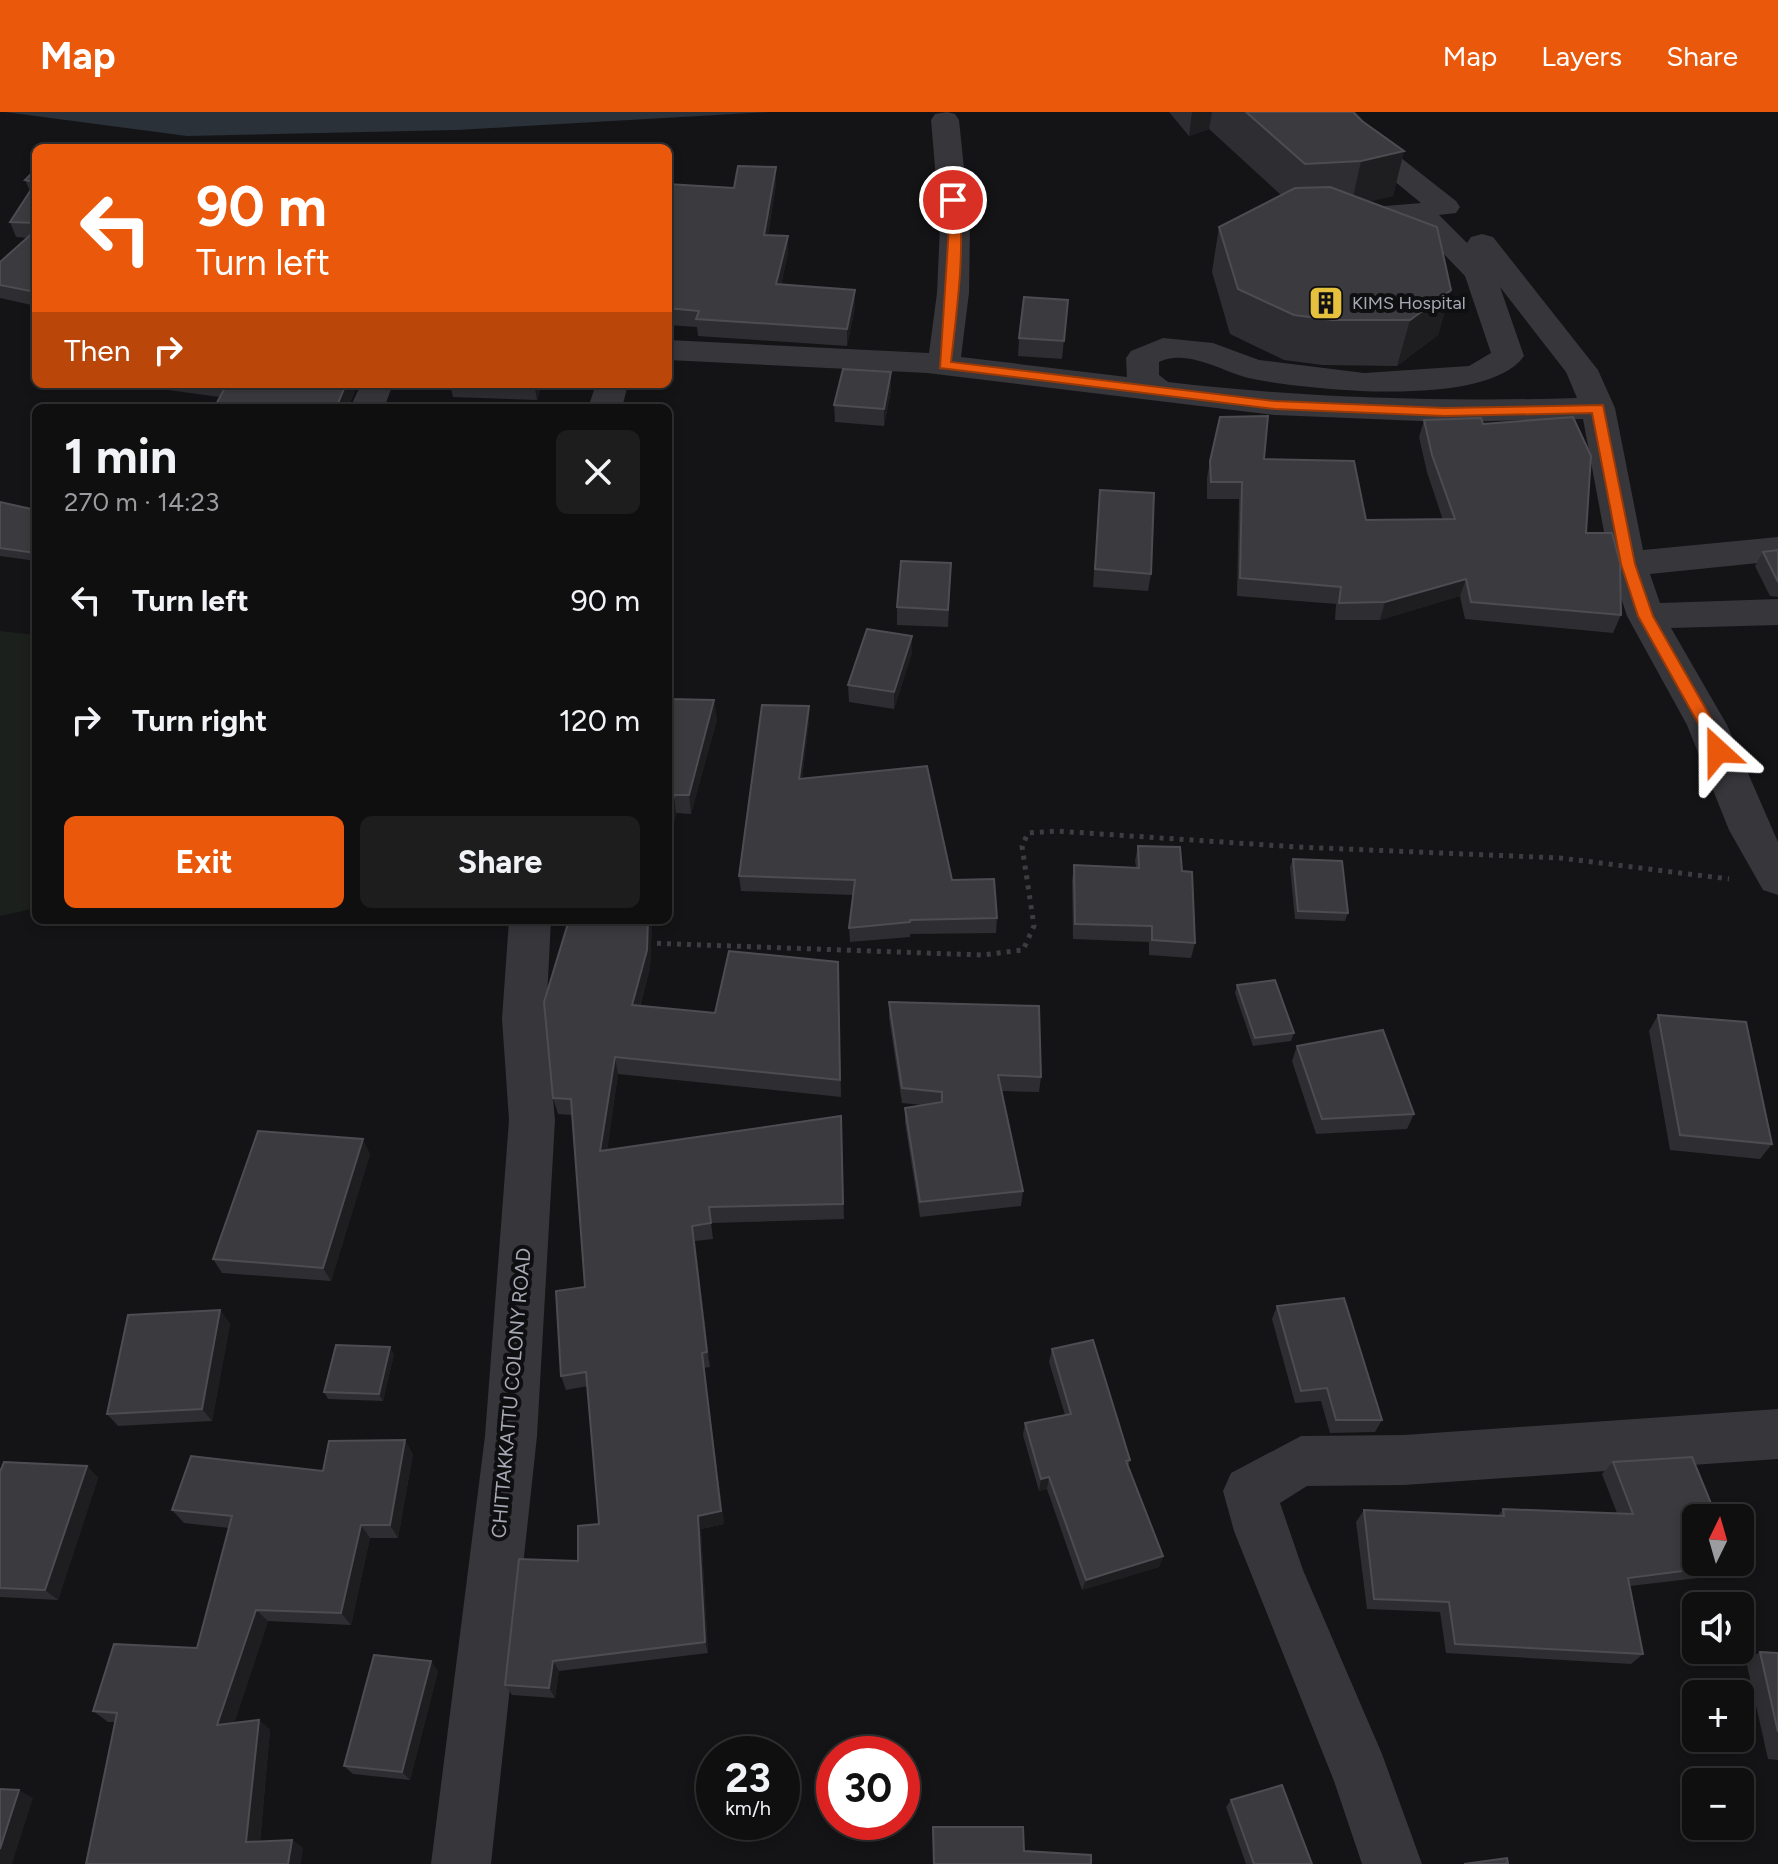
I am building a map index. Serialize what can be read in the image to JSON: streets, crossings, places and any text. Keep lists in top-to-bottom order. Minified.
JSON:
{"streets":{"street":["CHITTAKKATTU COLONY ROAD"]},"places":{"building":["KIMS Hospital"]},"north":"top","page":{"header":"Map","nav":["Map","Layers","Share"],"turn":["90 m","Turn left"],"then":"Then","heading":["1 min","270 m · 14:23"],"list":[{"name":"Turn left","value":"90 m"},{"name":"Turn right","value":"120 m"}],"buttons":["Exit","Share"],"map_buttons":["+","−"],"speed":"23 km/h","limit":"30"}}
